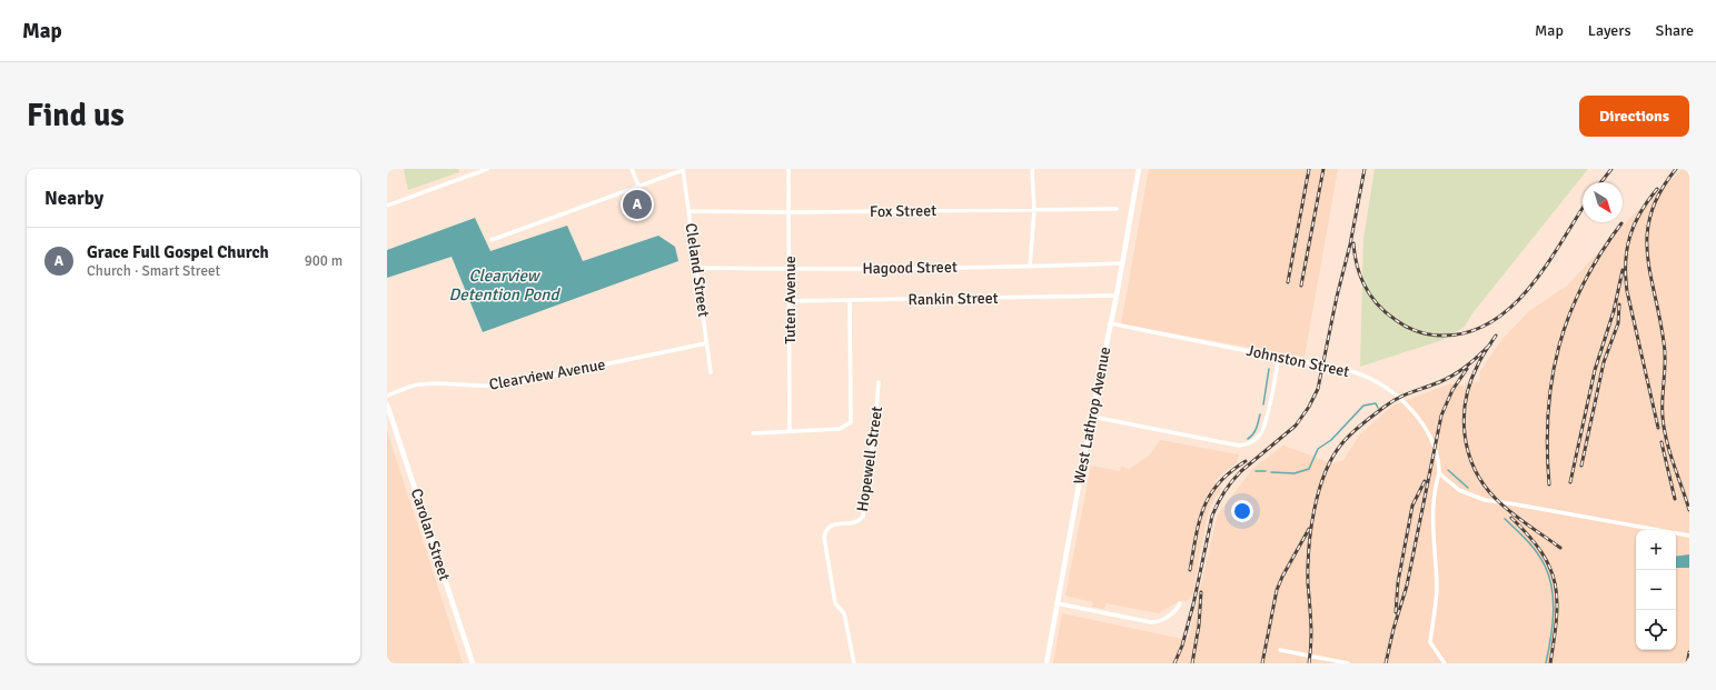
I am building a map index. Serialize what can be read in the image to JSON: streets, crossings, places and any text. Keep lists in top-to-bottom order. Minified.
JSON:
{"streets":{"street":["Fox Street","Hagood Street","Cleland Street","Rankin Street","Tuten Avenue","Johnston Street","Clearview Avenue","West Lathrop Avenue","Hopewell Street","Carolan Street"]},"crossings":[["Fox Street","Cleland Street"],["Fox Street","Tuten Avenue"],["Hagood Street","Cleland Street"],["Hagood Street","Tuten Avenue"],["Hagood Street","West Lathrop Avenue"],["Cleland Street","Clearview Avenue"],["Rankin Street","Tuten Avenue"],["Rankin Street","West Lathrop Avenue"],["Rankin Street","Hopewell Street"],["Tuten Avenue","Hopewell Street"],["Johnston Street","West Lathrop Avenue"]],"water":["Clearview Detention Pond"],"north":"bottom right","page":{"header":"Map","nav":["Map","Layers","Share"],"buttons":"Directions","title":"Find us","heading":"Nearby","pins":"A","list":[{"mark":"A","name":"Grace Full Gospel Church","note":"Church · Smart Street","value":"900 m"}],"map_buttons":["+","−"]}}
